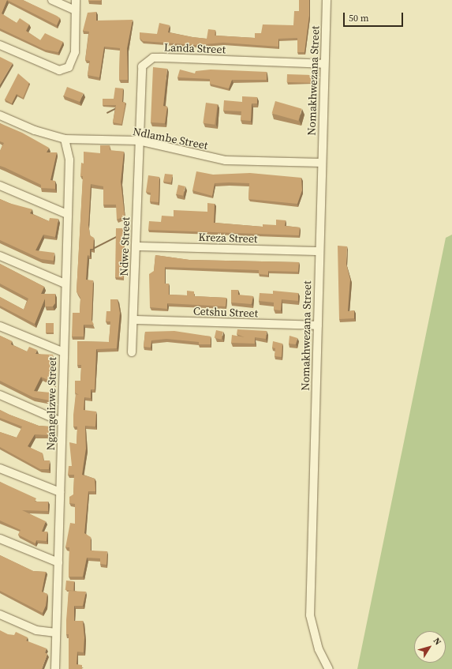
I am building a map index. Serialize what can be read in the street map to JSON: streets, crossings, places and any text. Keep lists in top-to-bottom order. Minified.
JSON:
{"streets":{"street":["Landa Street","Nomakhwezana Street","Ndlambe Street","Kreza Street","Ndwe Street","Cetshu Street","Ngangelizwe Street"]},"crossings":[["Landa Street","Nomakhwezana Street"],["Landa Street","Ndlambe Street"],["Landa Street","Ndwe Street"],["Nomakhwezana Street","Ndlambe Street"],["Nomakhwezana Street","Kreza Street"],["Nomakhwezana Street","Cetshu Street"],["Ndlambe Street","Ndwe Street"],["Ndlambe Street","Ngangelizwe Street"],["Kreza Street","Ndwe Street"],["Ndwe Street","Cetshu Street"]],"scale_bar":"50 m","north":"top right"}
